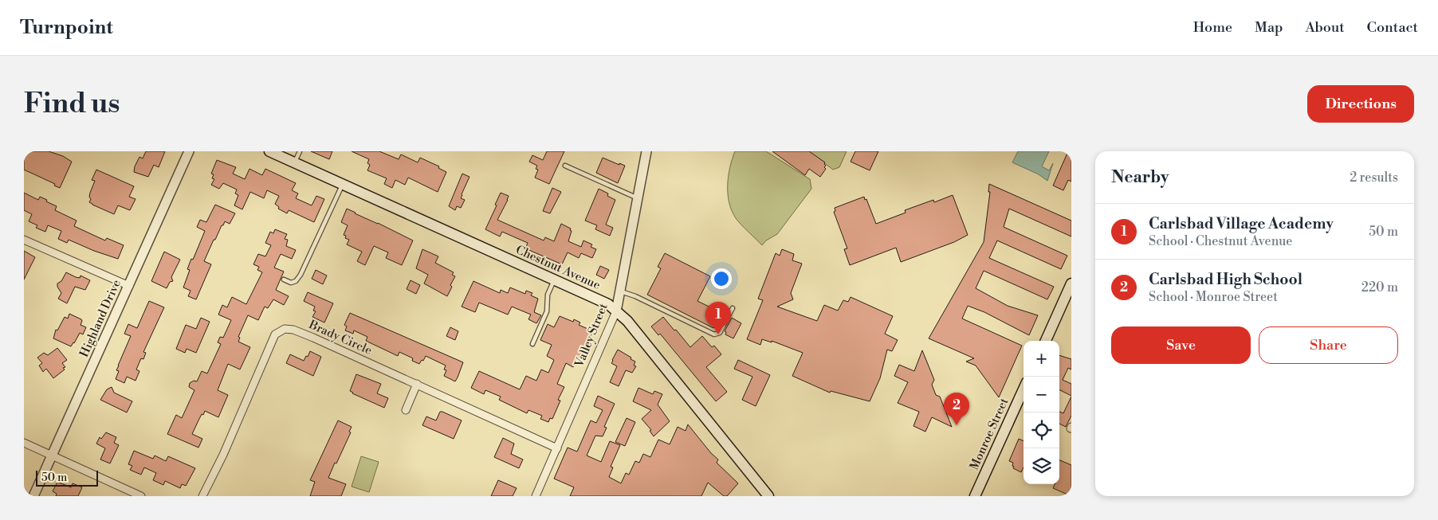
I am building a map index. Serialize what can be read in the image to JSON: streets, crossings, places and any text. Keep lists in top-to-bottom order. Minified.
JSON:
{"streets":{"main road":["Chestnut Avenue","Monroe Street"],"street":["Highland Drive","Valley Street","Brady Circle"]},"crossings":[["Chestnut Avenue","Valley Street"],["Valley Street","Brady Circle"]],"scale_bar":"50 m","page":{"header":"Turnpoint","nav":["Home","Map","About","Contact"],"buttons":["Directions",["Save","Share"]],"title":"Find us","heading":["Nearby","2 results"],"list":[{"mark":"1","name":"Carlsbad Village Academy","note":"School · Chestnut Avenue","value":"50 m"},{"mark":"2","name":"Carlsbad High School","note":"School · Monroe Street","value":"220 m"}],"pins":["1","2"],"map_buttons":["+","−"],"scale":"50 m"}}
